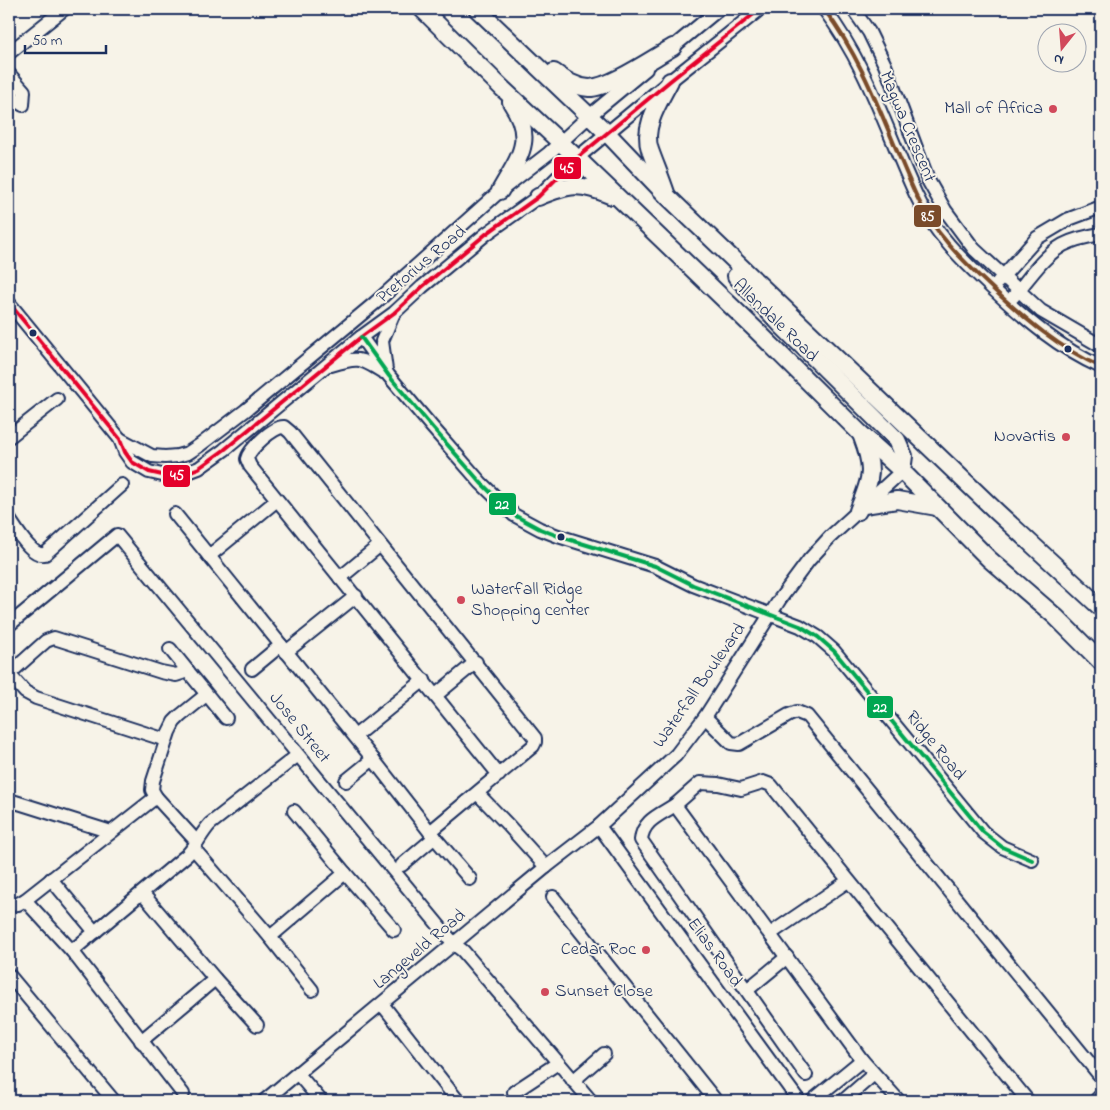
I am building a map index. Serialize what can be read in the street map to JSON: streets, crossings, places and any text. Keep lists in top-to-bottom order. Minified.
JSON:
{"streets":{"main road":["Allandale Road"],"street":["Magwa Crescent","Pretorius Road","Waterfall Boulevard","Jose Street","Ridge Road","Langeveld Road","Elias Road"]},"crossings":[["Pretorius Road","Allandale Road"],["Pretorius Road","Ridge Road"],["Allandale Road","Waterfall Boulevard"],["Waterfall Boulevard","Ridge Road"],["Waterfall Boulevard","Langeveld Road"],["Waterfall Boulevard","Elias Road"],["Jose Street","Langeveld Road"],["Langeveld Road","Elias Road"]],"places":["Mall of Africa","Novartis","Waterfall Ridge Shopping center","Cedar Roc","Sunset Close"],"lines":["transit line 45","transit line 85","transit line 22"],"scale_bar":"50 m","north":"bottom"}
